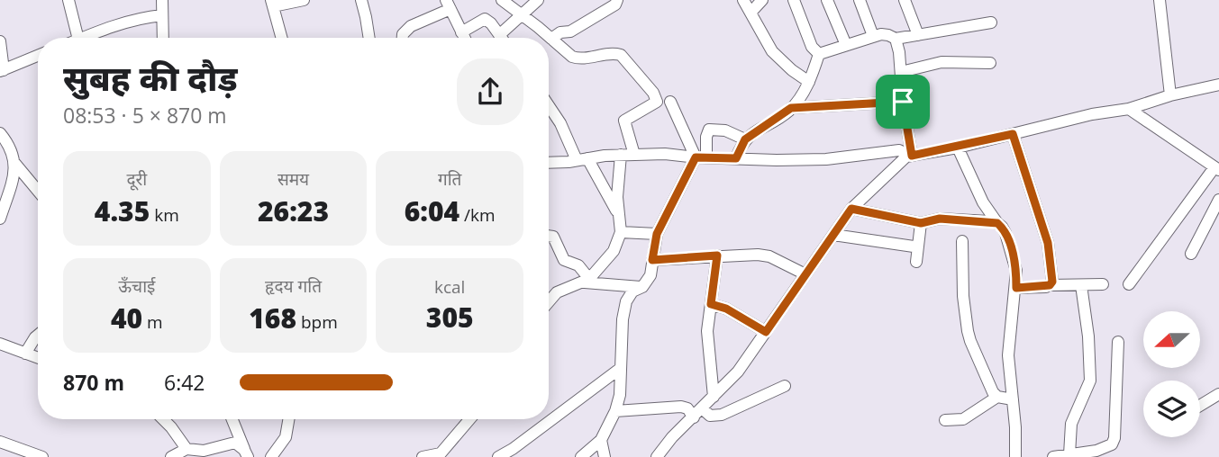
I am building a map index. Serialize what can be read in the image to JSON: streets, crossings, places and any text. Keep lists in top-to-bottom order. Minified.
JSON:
{"north":"left","page":{"heading":["सुबह की दौड़","08:53 · 5 × 870 m"],"stats":[["दूरी","4.35 km"],["समय","26:23"],["गति","6:04 /km"],["ऊँचाई","40 m"],["हृदय गति","168 bpm"],["kcal","305"]],"list":[{"name":"870 m","note":"6:42"}]}}
